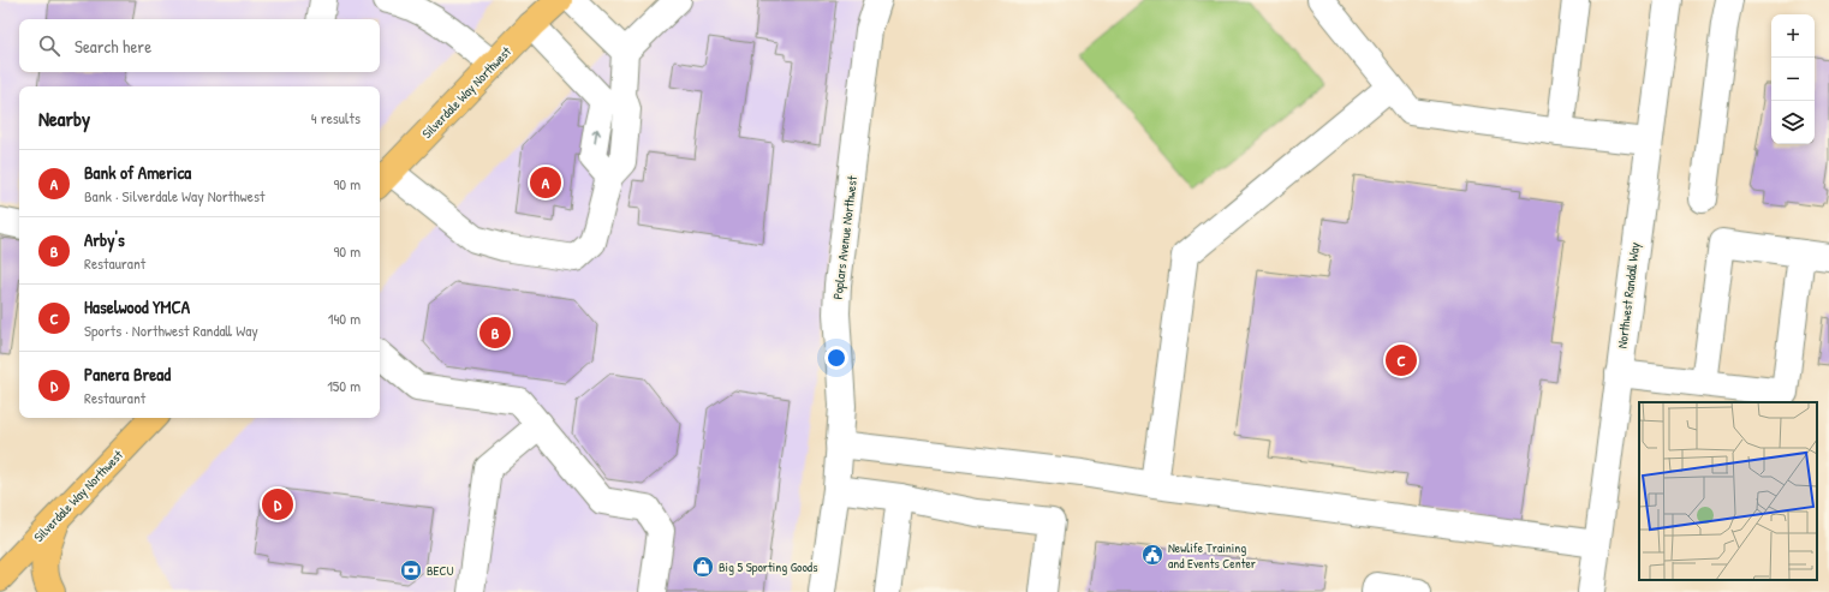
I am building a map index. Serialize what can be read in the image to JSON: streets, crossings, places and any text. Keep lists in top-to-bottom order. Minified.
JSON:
{"streets":{"main road":["Silverdale Way Northwest"],"street":["Poplars Avenue Northwest","Northwest Randall Way"]},"places":{"public building":["Newlife Training and Events Center"],"shop":["Big 5 Sporting Goods"],"bank":["BECU"]},"page":{"map_buttons":["+","−"],"search":"Search here","heading":["Nearby","4 results"],"list":[{"mark":"A","name":"Bank of America","note":"Bank · Silverdale Way Northwest","value":"90 m"},{"mark":"B","name":"Arby's","note":"Restaurant","value":"90 m"},{"mark":"C","name":"Haselwood YMCA","note":"Sports · Northwest Randall Way","value":"140 m"},{"mark":"D","name":"Panera Bread","note":"Restaurant","value":"150 m"}],"pins":["A","B","C","D"]}}
